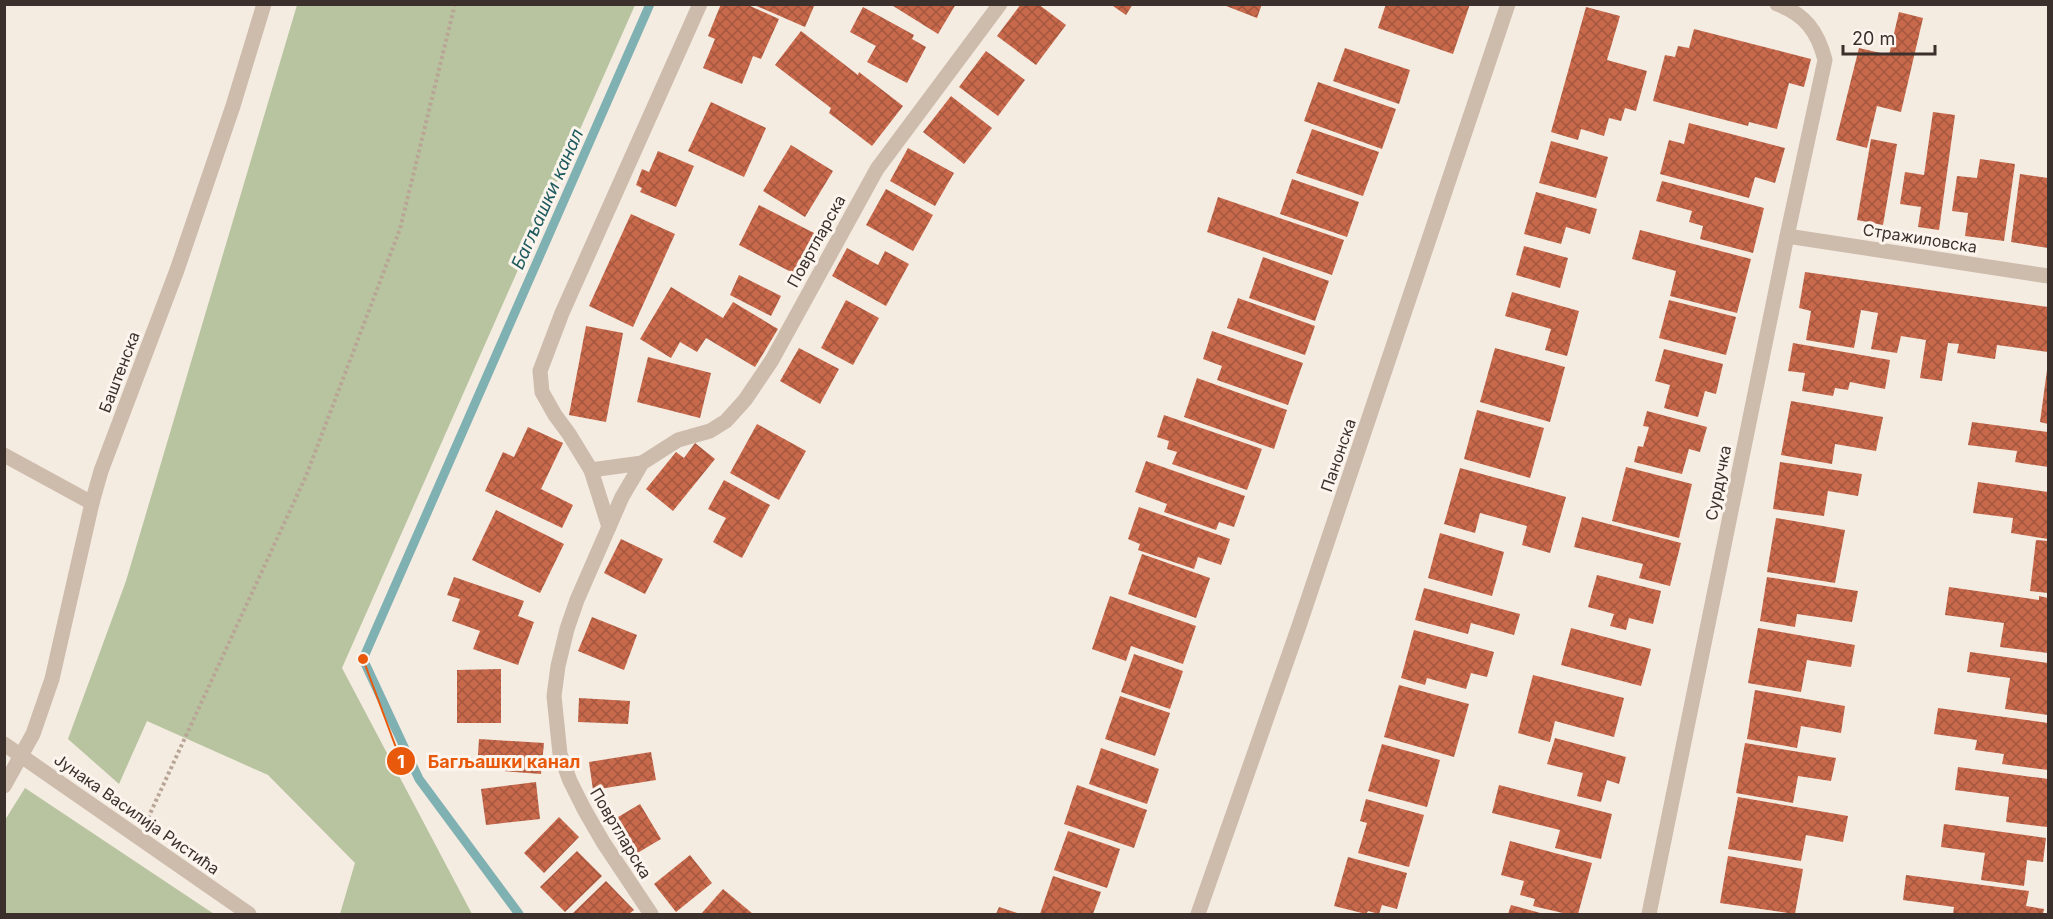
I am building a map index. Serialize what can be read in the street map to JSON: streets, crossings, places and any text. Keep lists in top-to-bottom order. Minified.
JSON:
{"streets":{"street":["Стражиловска","Повртларска","Баштенска","Панонска","Сурдучка","Јунака Василија Ристића"]},"crossings":[["Стражиловска","Сурдучка"],["Баштенска","Јунака Василија Ристића"]],"water":["Багљашки канал"],"places":["Багљашки канал"],"scale_bar":"20 m"}
